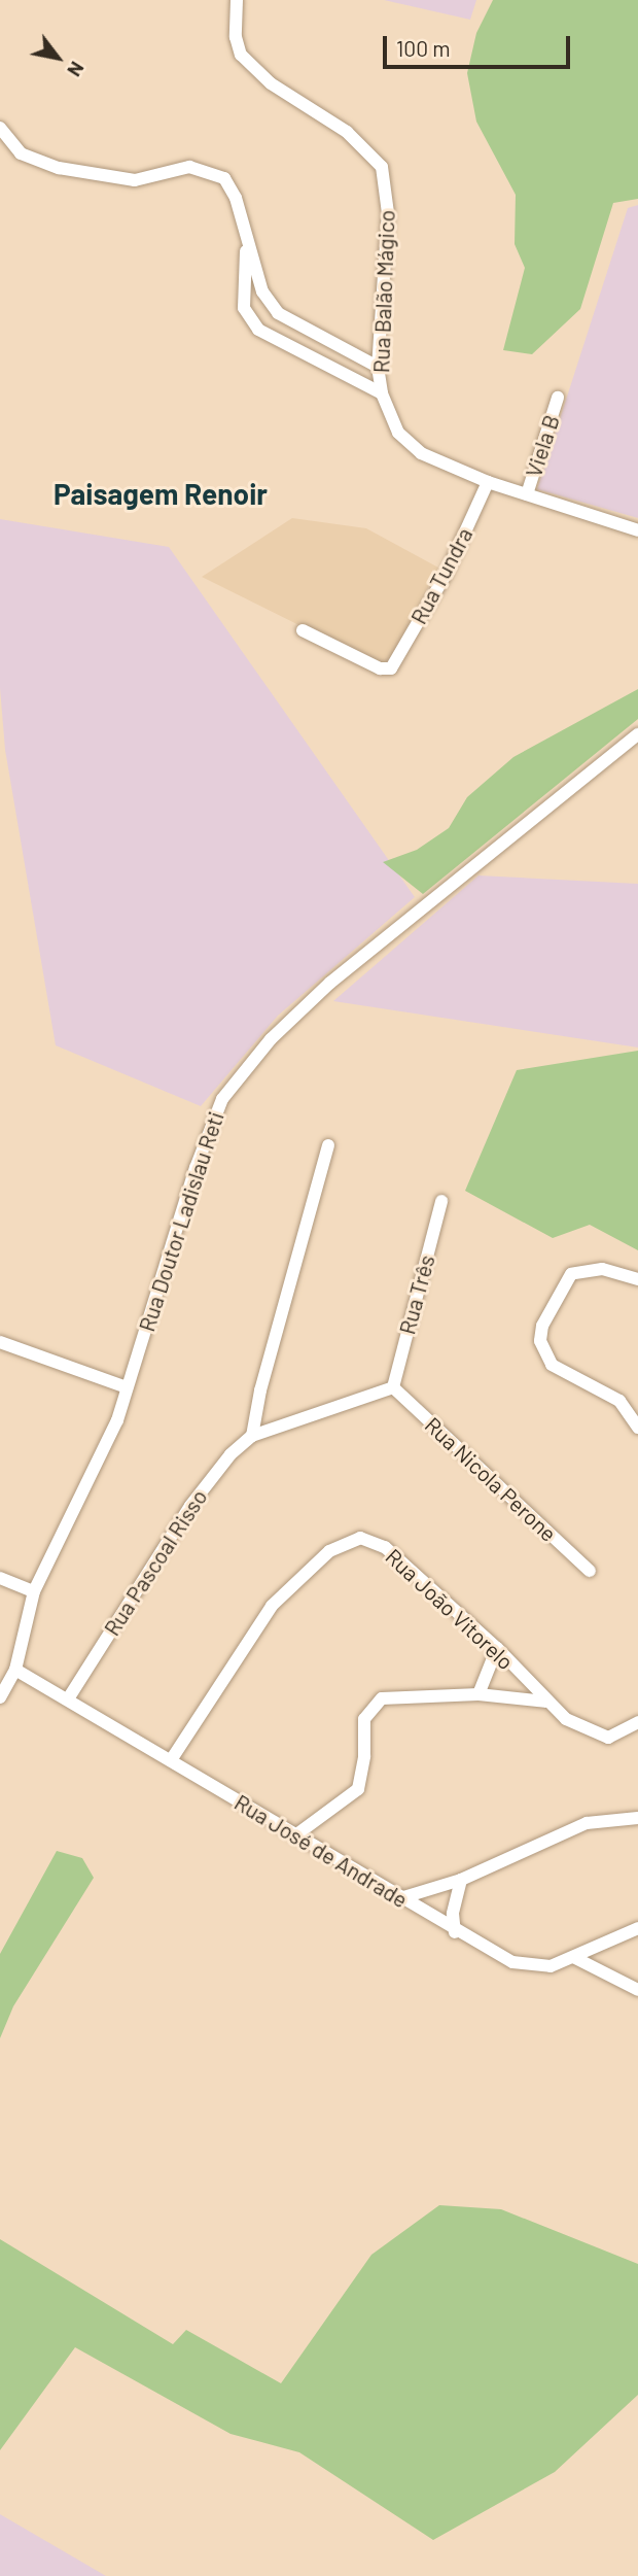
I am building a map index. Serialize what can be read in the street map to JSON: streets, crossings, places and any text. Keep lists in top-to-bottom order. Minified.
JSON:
{"streets":{"street":["Rua Balão Mágico","Viela B","Rua Tundra","Rua Doutor Ladislau Reti","Rua Três","Rua Nicola Perone","Rua Pascoal Risso","Rua João Vitorelo","Rua José de Andrade"]},"crossings":[["Rua Balão Mágico","Viela B"],["Rua Balão Mágico","Rua Tundra"],["Rua Doutor Ladislau Reti","Rua José de Andrade"],["Rua Três","Rua Nicola Perone"],["Rua Três","Rua Pascoal Risso"],["Rua Nicola Perone","Rua Pascoal Risso"],["Rua Pascoal Risso","Rua José de Andrade"],["Rua João Vitorelo","Rua José de Andrade"]],"districts":["Paisagem Renoir"],"scale_bar":"100 m","north":"bottom right"}
